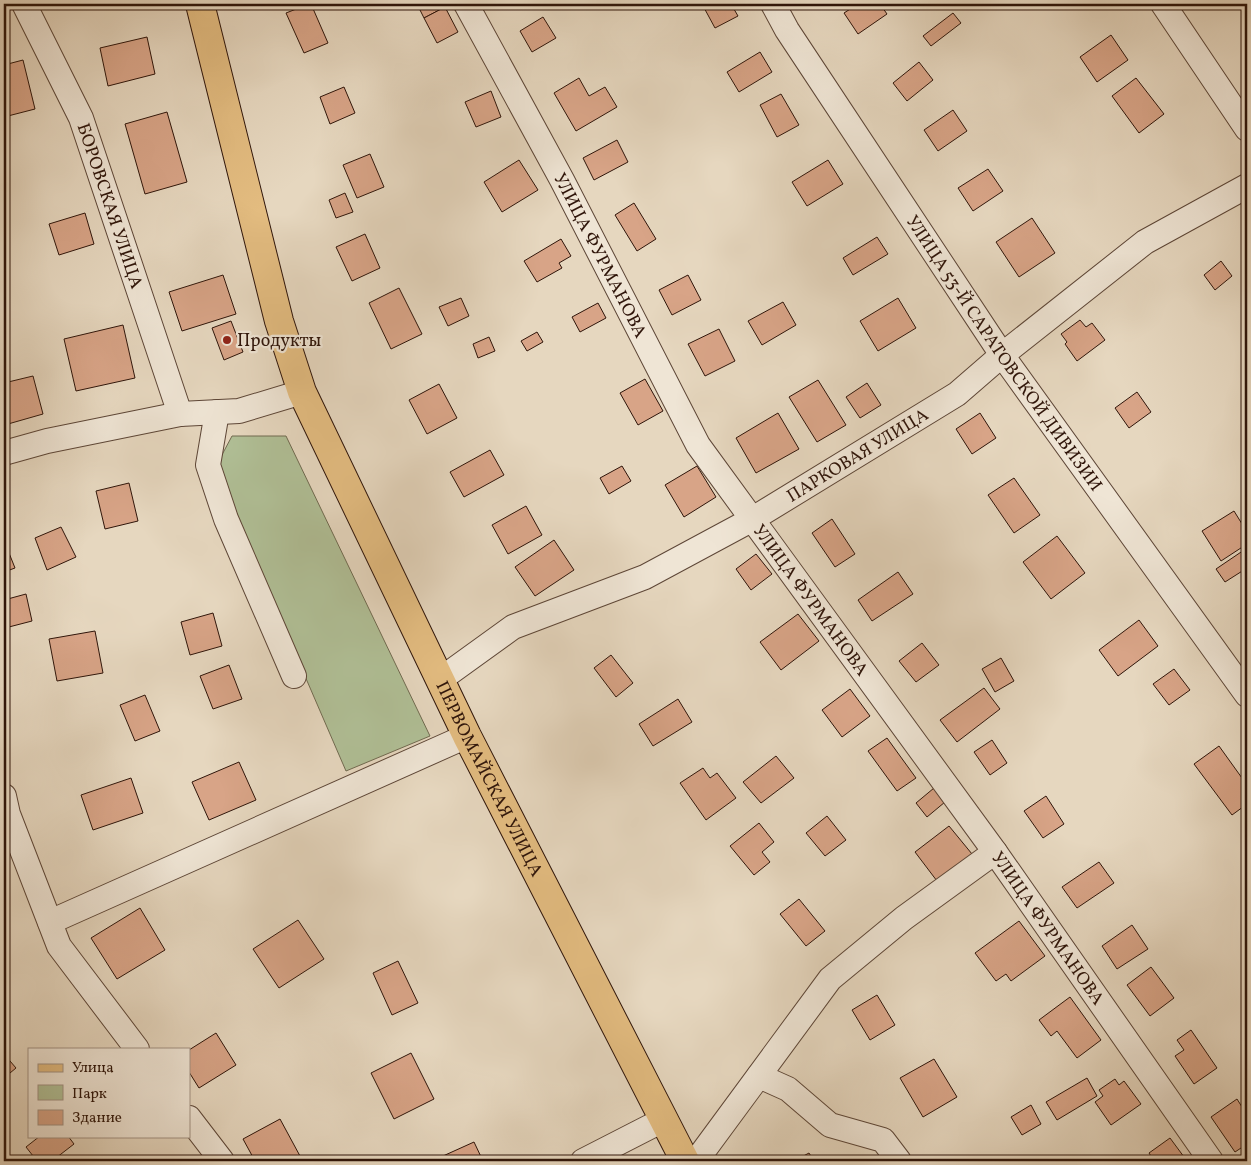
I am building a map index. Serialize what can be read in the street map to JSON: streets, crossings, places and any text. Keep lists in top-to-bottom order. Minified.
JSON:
{"streets":{"main road":["ПЕРВОМАЙСКАЯ УЛИЦА"],"street":["БОРОВСКАЯ УЛИЦА","УЛИЦА ФУРМАНОВА","УЛИЦА 53-Й САРАТОВСКОЙ ДИВИЗИИ","ПАРКОВАЯ УЛИЦА"]},"crossings":[["УЛИЦА ФУРМАНОВА","ПАРКОВАЯ УЛИЦА"],["УЛИЦА 53-Й САРАТОВСКОЙ ДИВИЗИИ","ПАРКОВАЯ УЛИЦА"],["ПАРКОВАЯ УЛИЦА","ПЕРВОМАЙСКАЯ УЛИЦА"]],"places":["Продукты"],"legend":["Улица","Парк","Здание"]}
